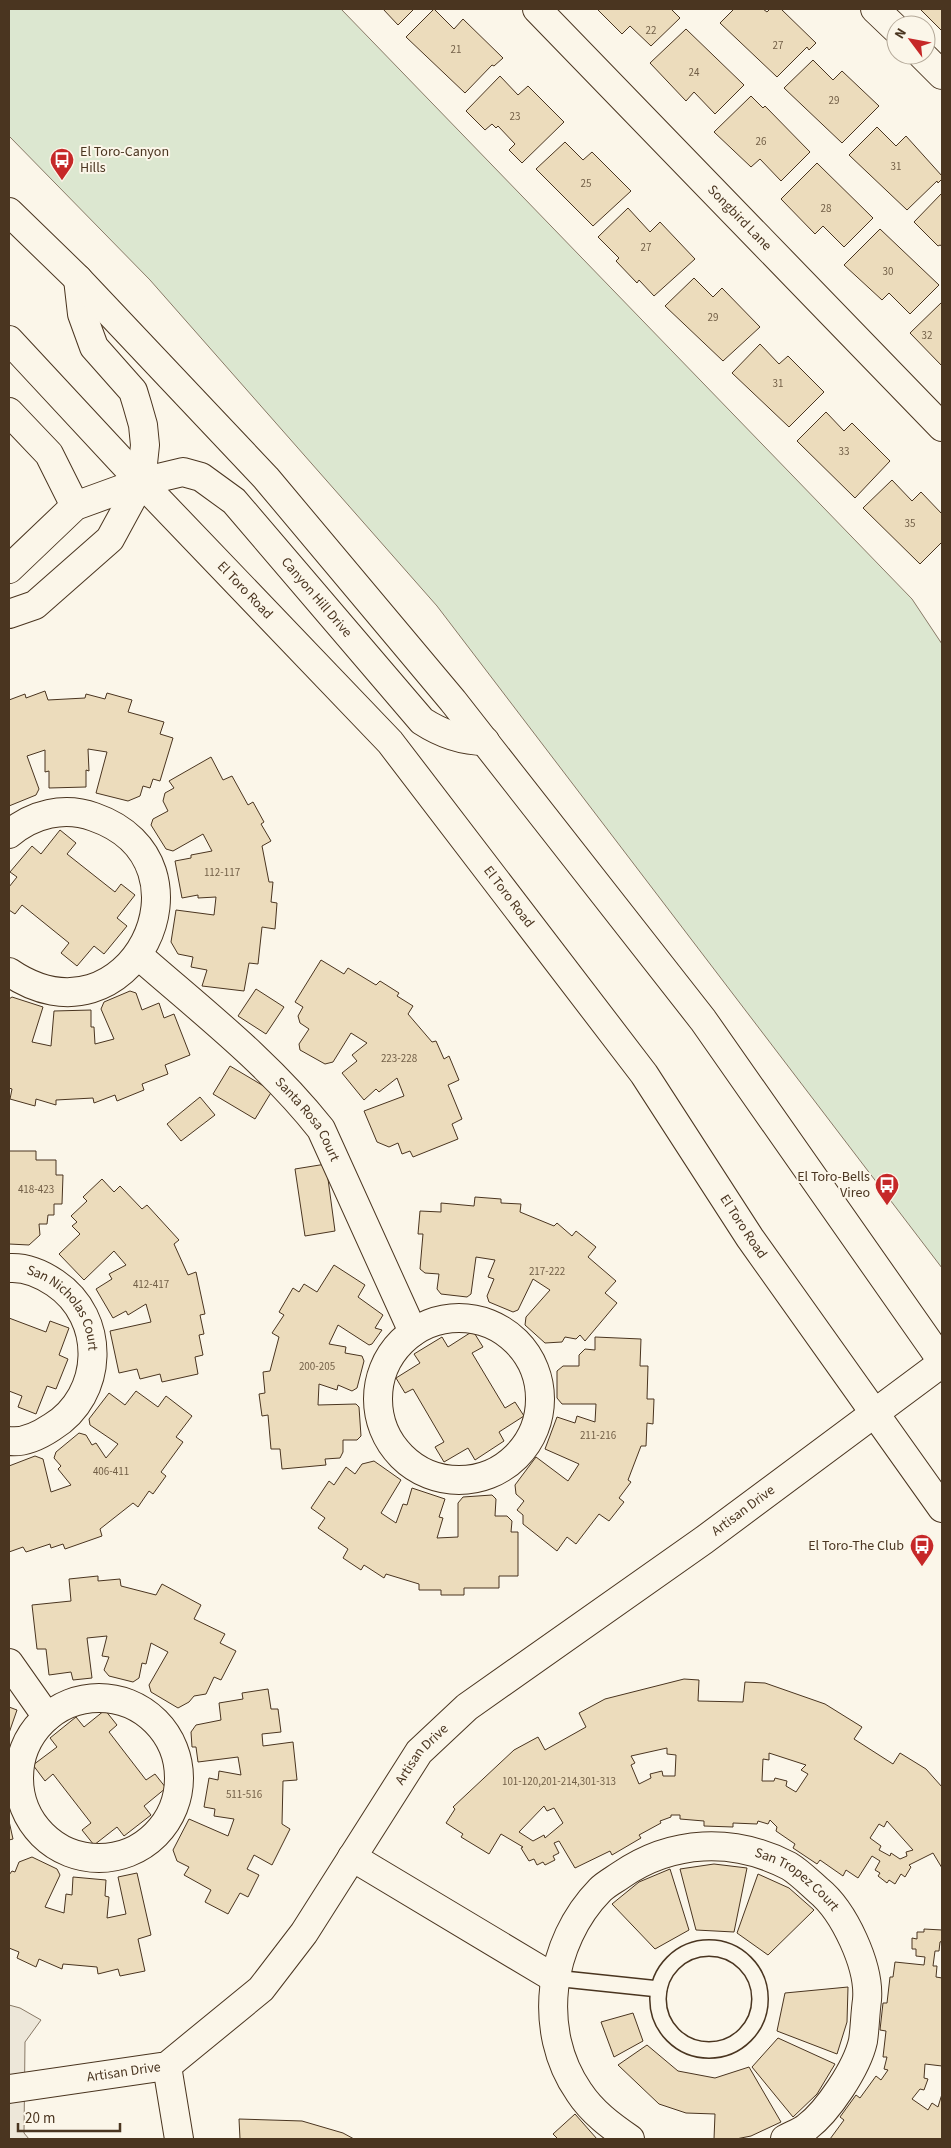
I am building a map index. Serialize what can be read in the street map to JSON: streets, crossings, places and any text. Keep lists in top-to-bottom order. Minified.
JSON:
{"streets":{"street":["Songbird Lane","El Toro Road","Canyon Hill Drive","Santa Rosa Court","San Nicholas Court","Artisan Drive","San Tropez Court"]},"crossings":[["El Toro Road","Canyon Hill Drive"],["El Toro Road","Artisan Drive"]],"places":{"bus stop":["El Toro-Canyon Hills","El Toro-Bells Vireo","El Toro-The Club"]},"house_numbers":["22","27","21","24","29","23","26","31","25","28","27","30","29","32","31","33","35","112-117","223-228","418-423","217-222","412-417","200-205","211-216","406-411","101-120,201-214,301-313","511-516"],"scale_bar":"20 m","north":"top left"}
